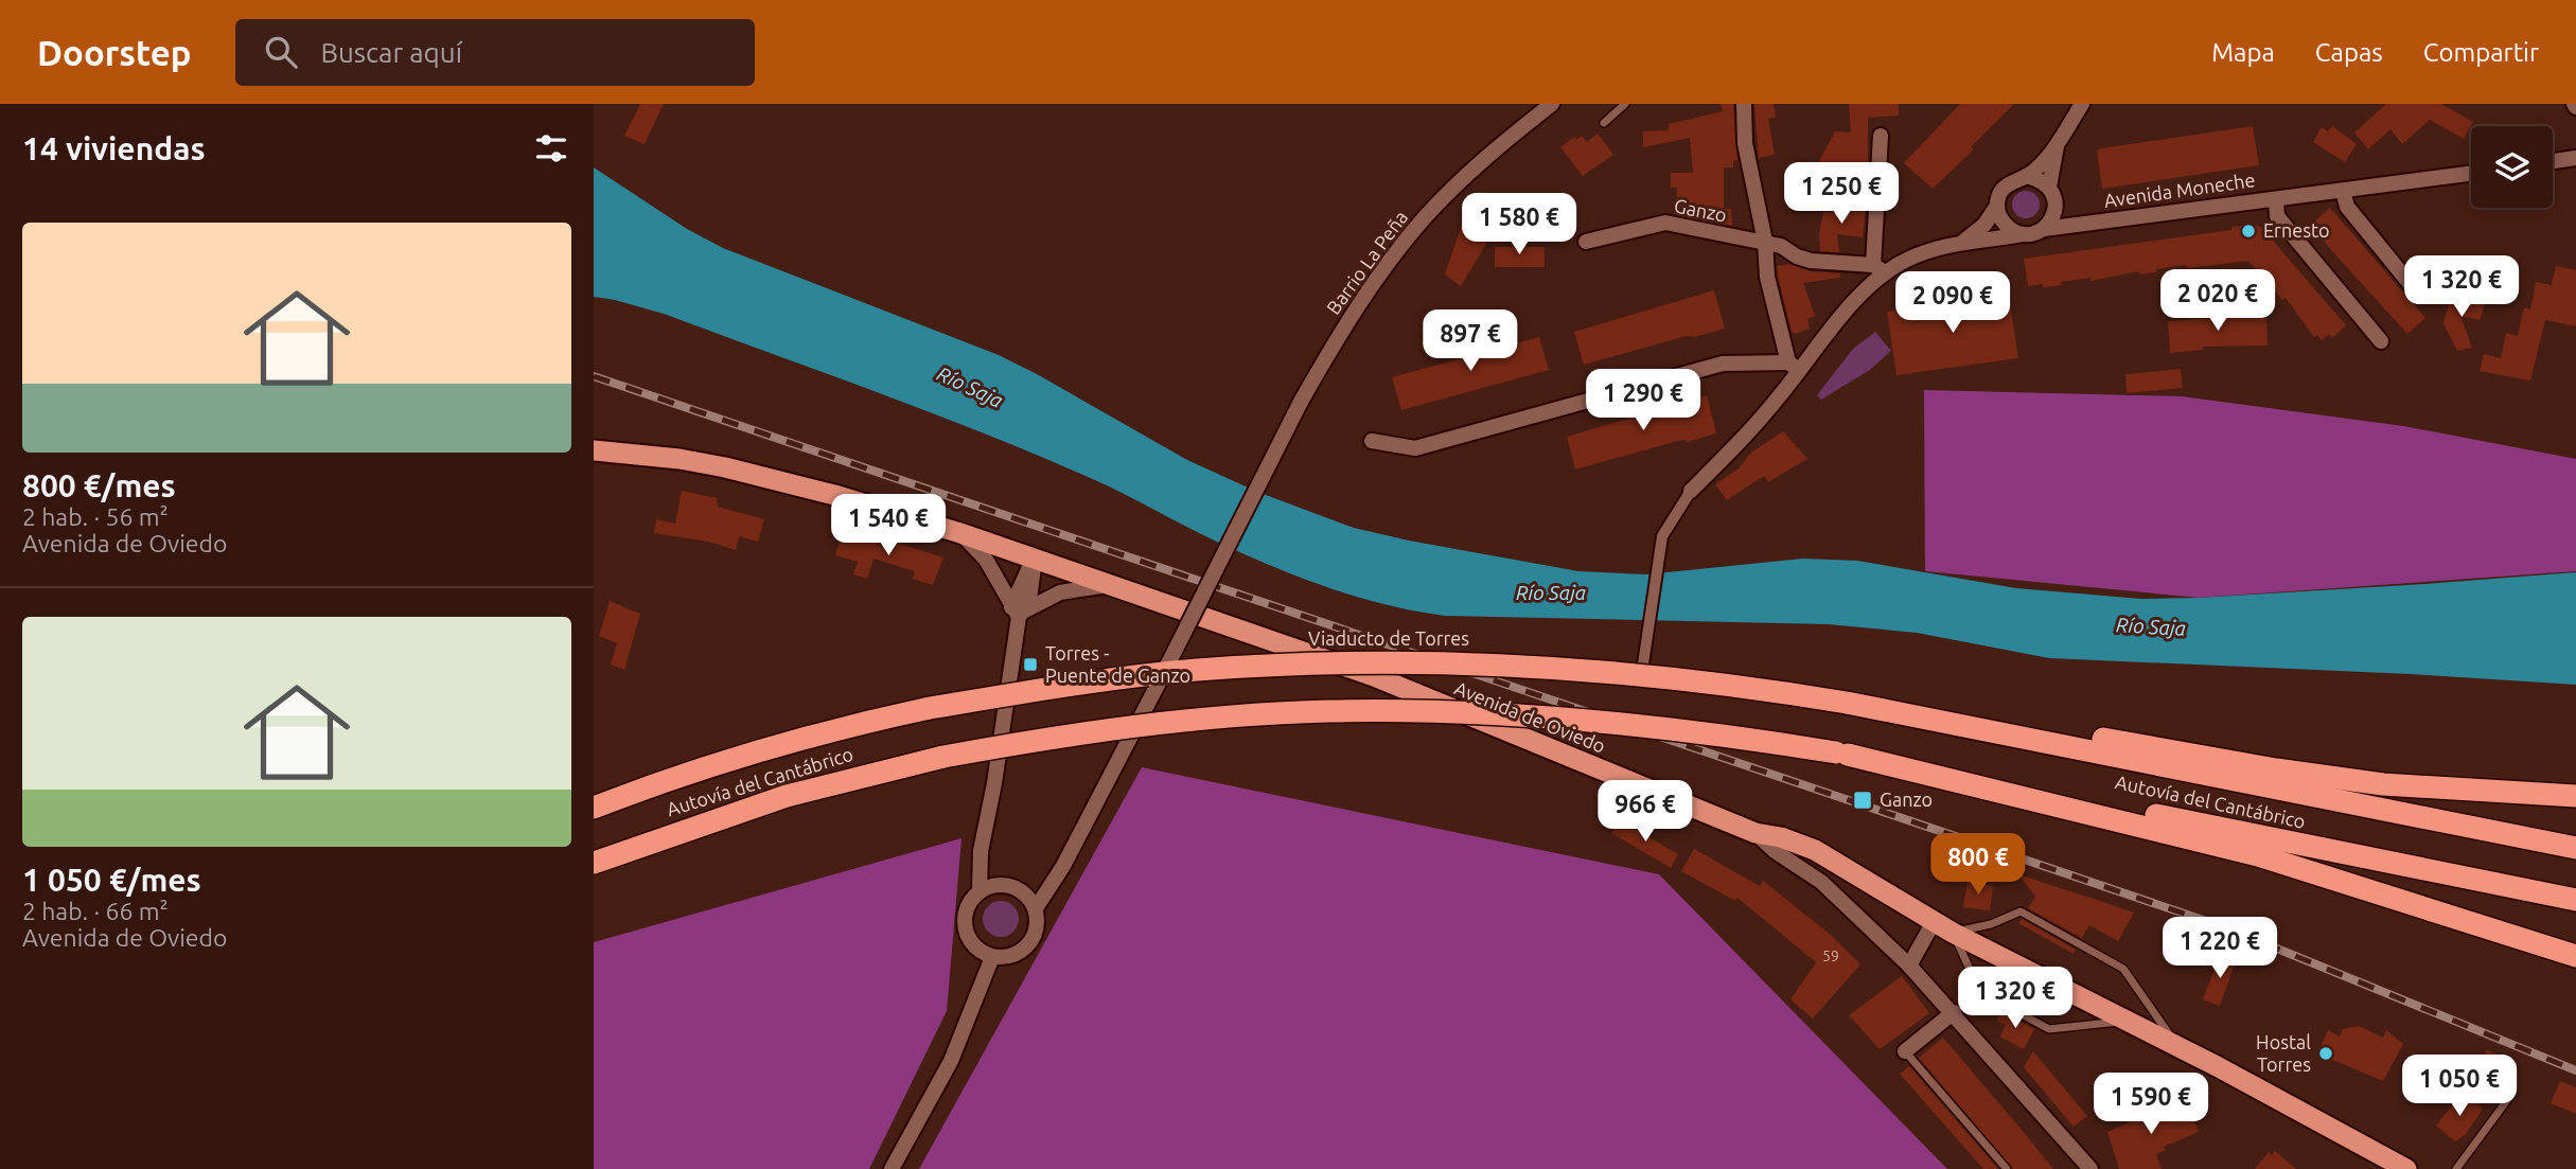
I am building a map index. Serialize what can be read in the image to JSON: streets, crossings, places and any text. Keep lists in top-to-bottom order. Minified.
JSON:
{"streets":{"highway":["Viaducto de Torres","Avenida de Oviedo","Autovía del Cantábrico"],"street":["Avenida Moneche","Ganzo","Barrio La Peña"]},"crossings":[["Viaducto de Torres","Autovía del Cantábrico"]],"water":["Río Saja"],"places":{"other":["Ernesto","Hostal Torres"],"transit":["Torres - Puente de Ganzo","Ganzo"]},"house_numbers":["59"],"page":{"header":"Doorstep","search":"Buscar aquí","nav":["Mapa","Capas","Compartir"],"heading":"14 viviendas","price":["1 250 €","1 580 €","1 320 €","2 020 €","2 090 €","897 €","1 290 €","1 540 €","966 €","800 €","1 220 €","1 320 €","1 050 €","1 590 €"],"list":[{"name":"800 €/mes","note":"2 hab. · 56 m² · Avenida de Oviedo"},{"name":"1 050 €/mes","note":"2 hab. · 66 m² · Avenida de Oviedo"}]}}
